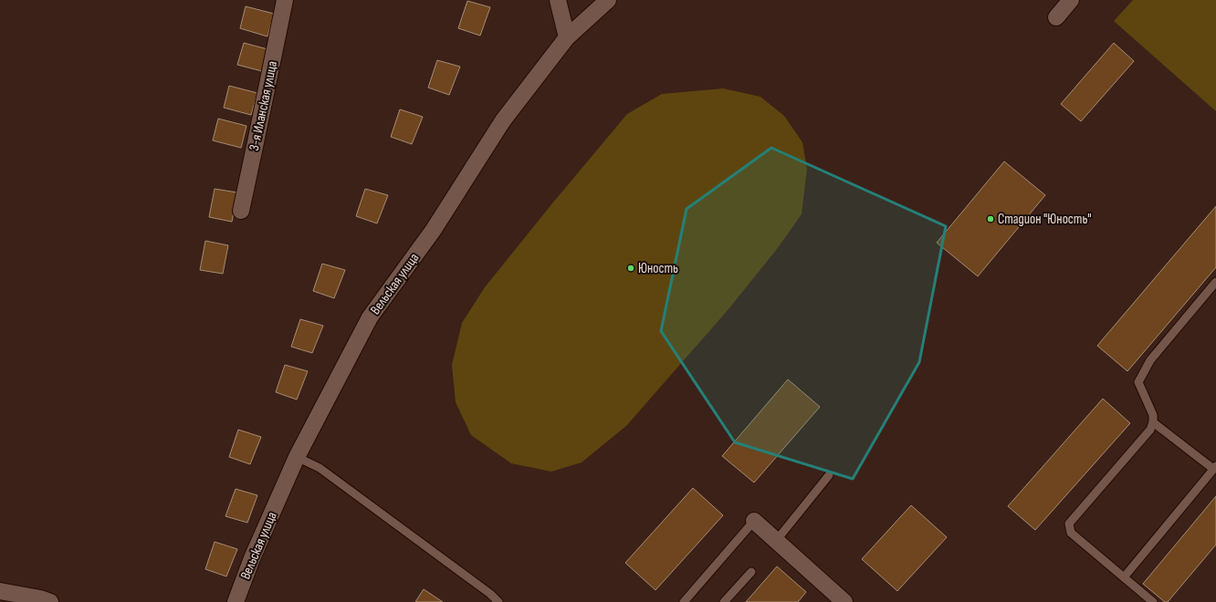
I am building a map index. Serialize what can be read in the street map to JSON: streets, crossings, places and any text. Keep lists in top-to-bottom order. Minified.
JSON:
{"streets":{"street":["3-я Иланская улица","Вельская улица"]},"places":["Стадион \"Юность\"","Юность"]}
